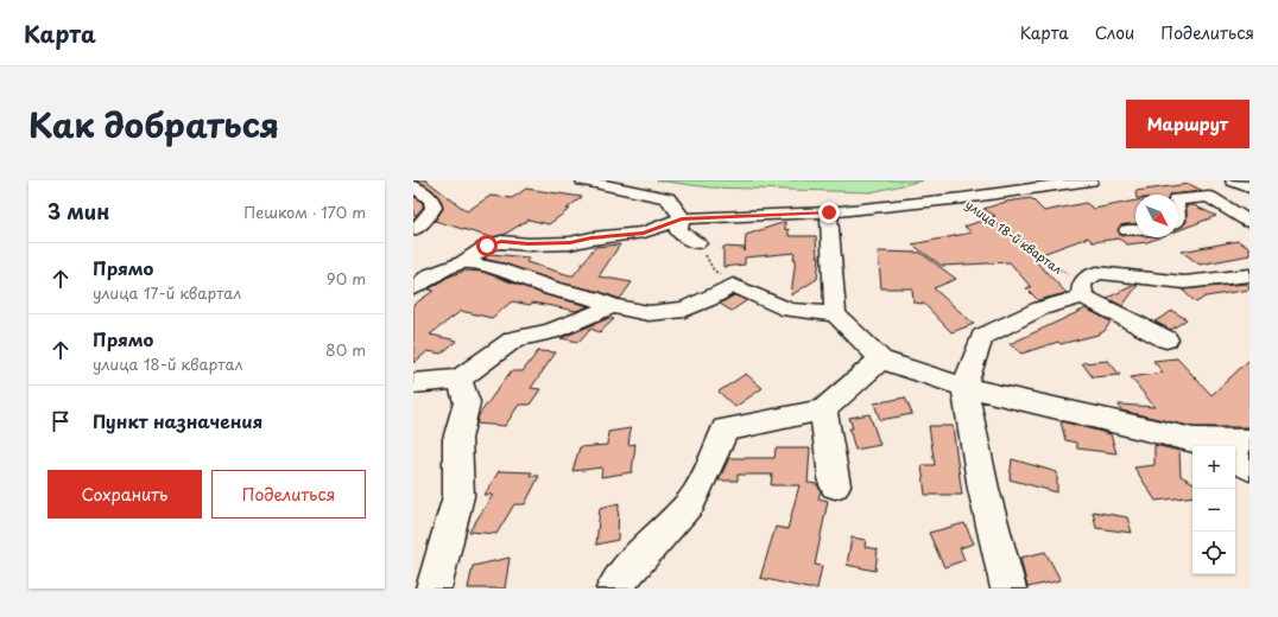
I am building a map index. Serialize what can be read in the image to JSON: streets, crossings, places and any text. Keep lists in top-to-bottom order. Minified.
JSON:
{"streets":{"street":["улица 18-й квартал"]},"north":"bottom right","page":{"header":"Карта","nav":["Карта","Слои","Поделиться"],"title":"Как добраться","buttons":["Маршрут",["Сохранить","Поделиться"]],"heading":["3 мин","Пешком · 170 m"],"list":[["Прямо","улица 17-й квартал","90 m"],["Прямо","улица 18-й квартал","80 m"],"Пункт назначения"],"map_buttons":["+","−"]}}
